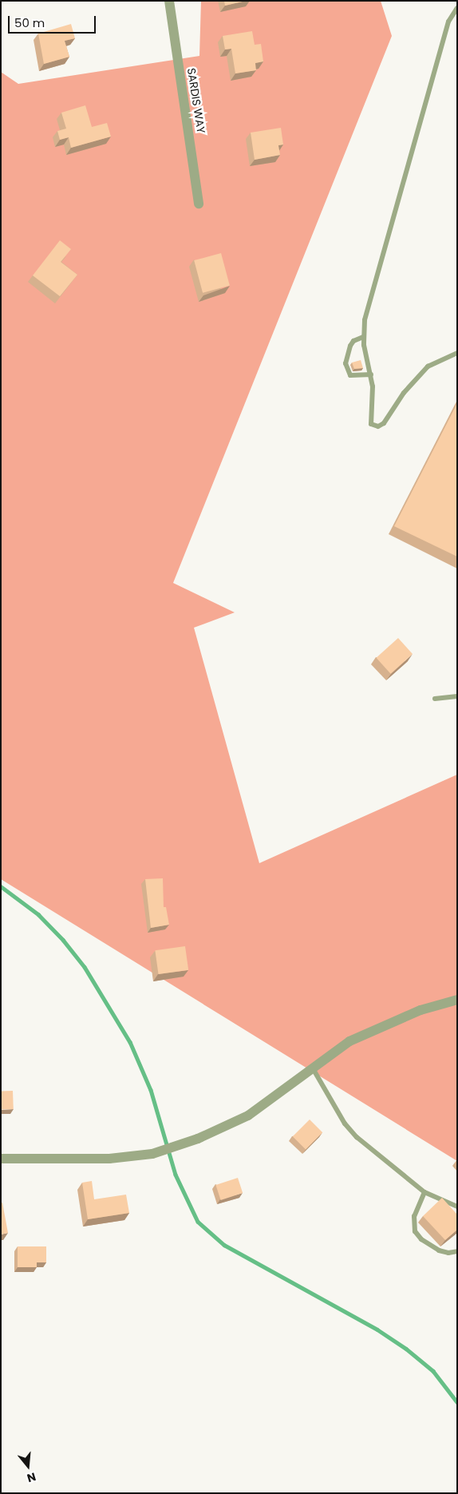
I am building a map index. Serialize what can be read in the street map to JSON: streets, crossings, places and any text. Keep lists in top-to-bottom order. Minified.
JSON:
{"streets":{"street":["SARDIS WAY"]},"scale_bar":"50 m","north":"bottom"}
